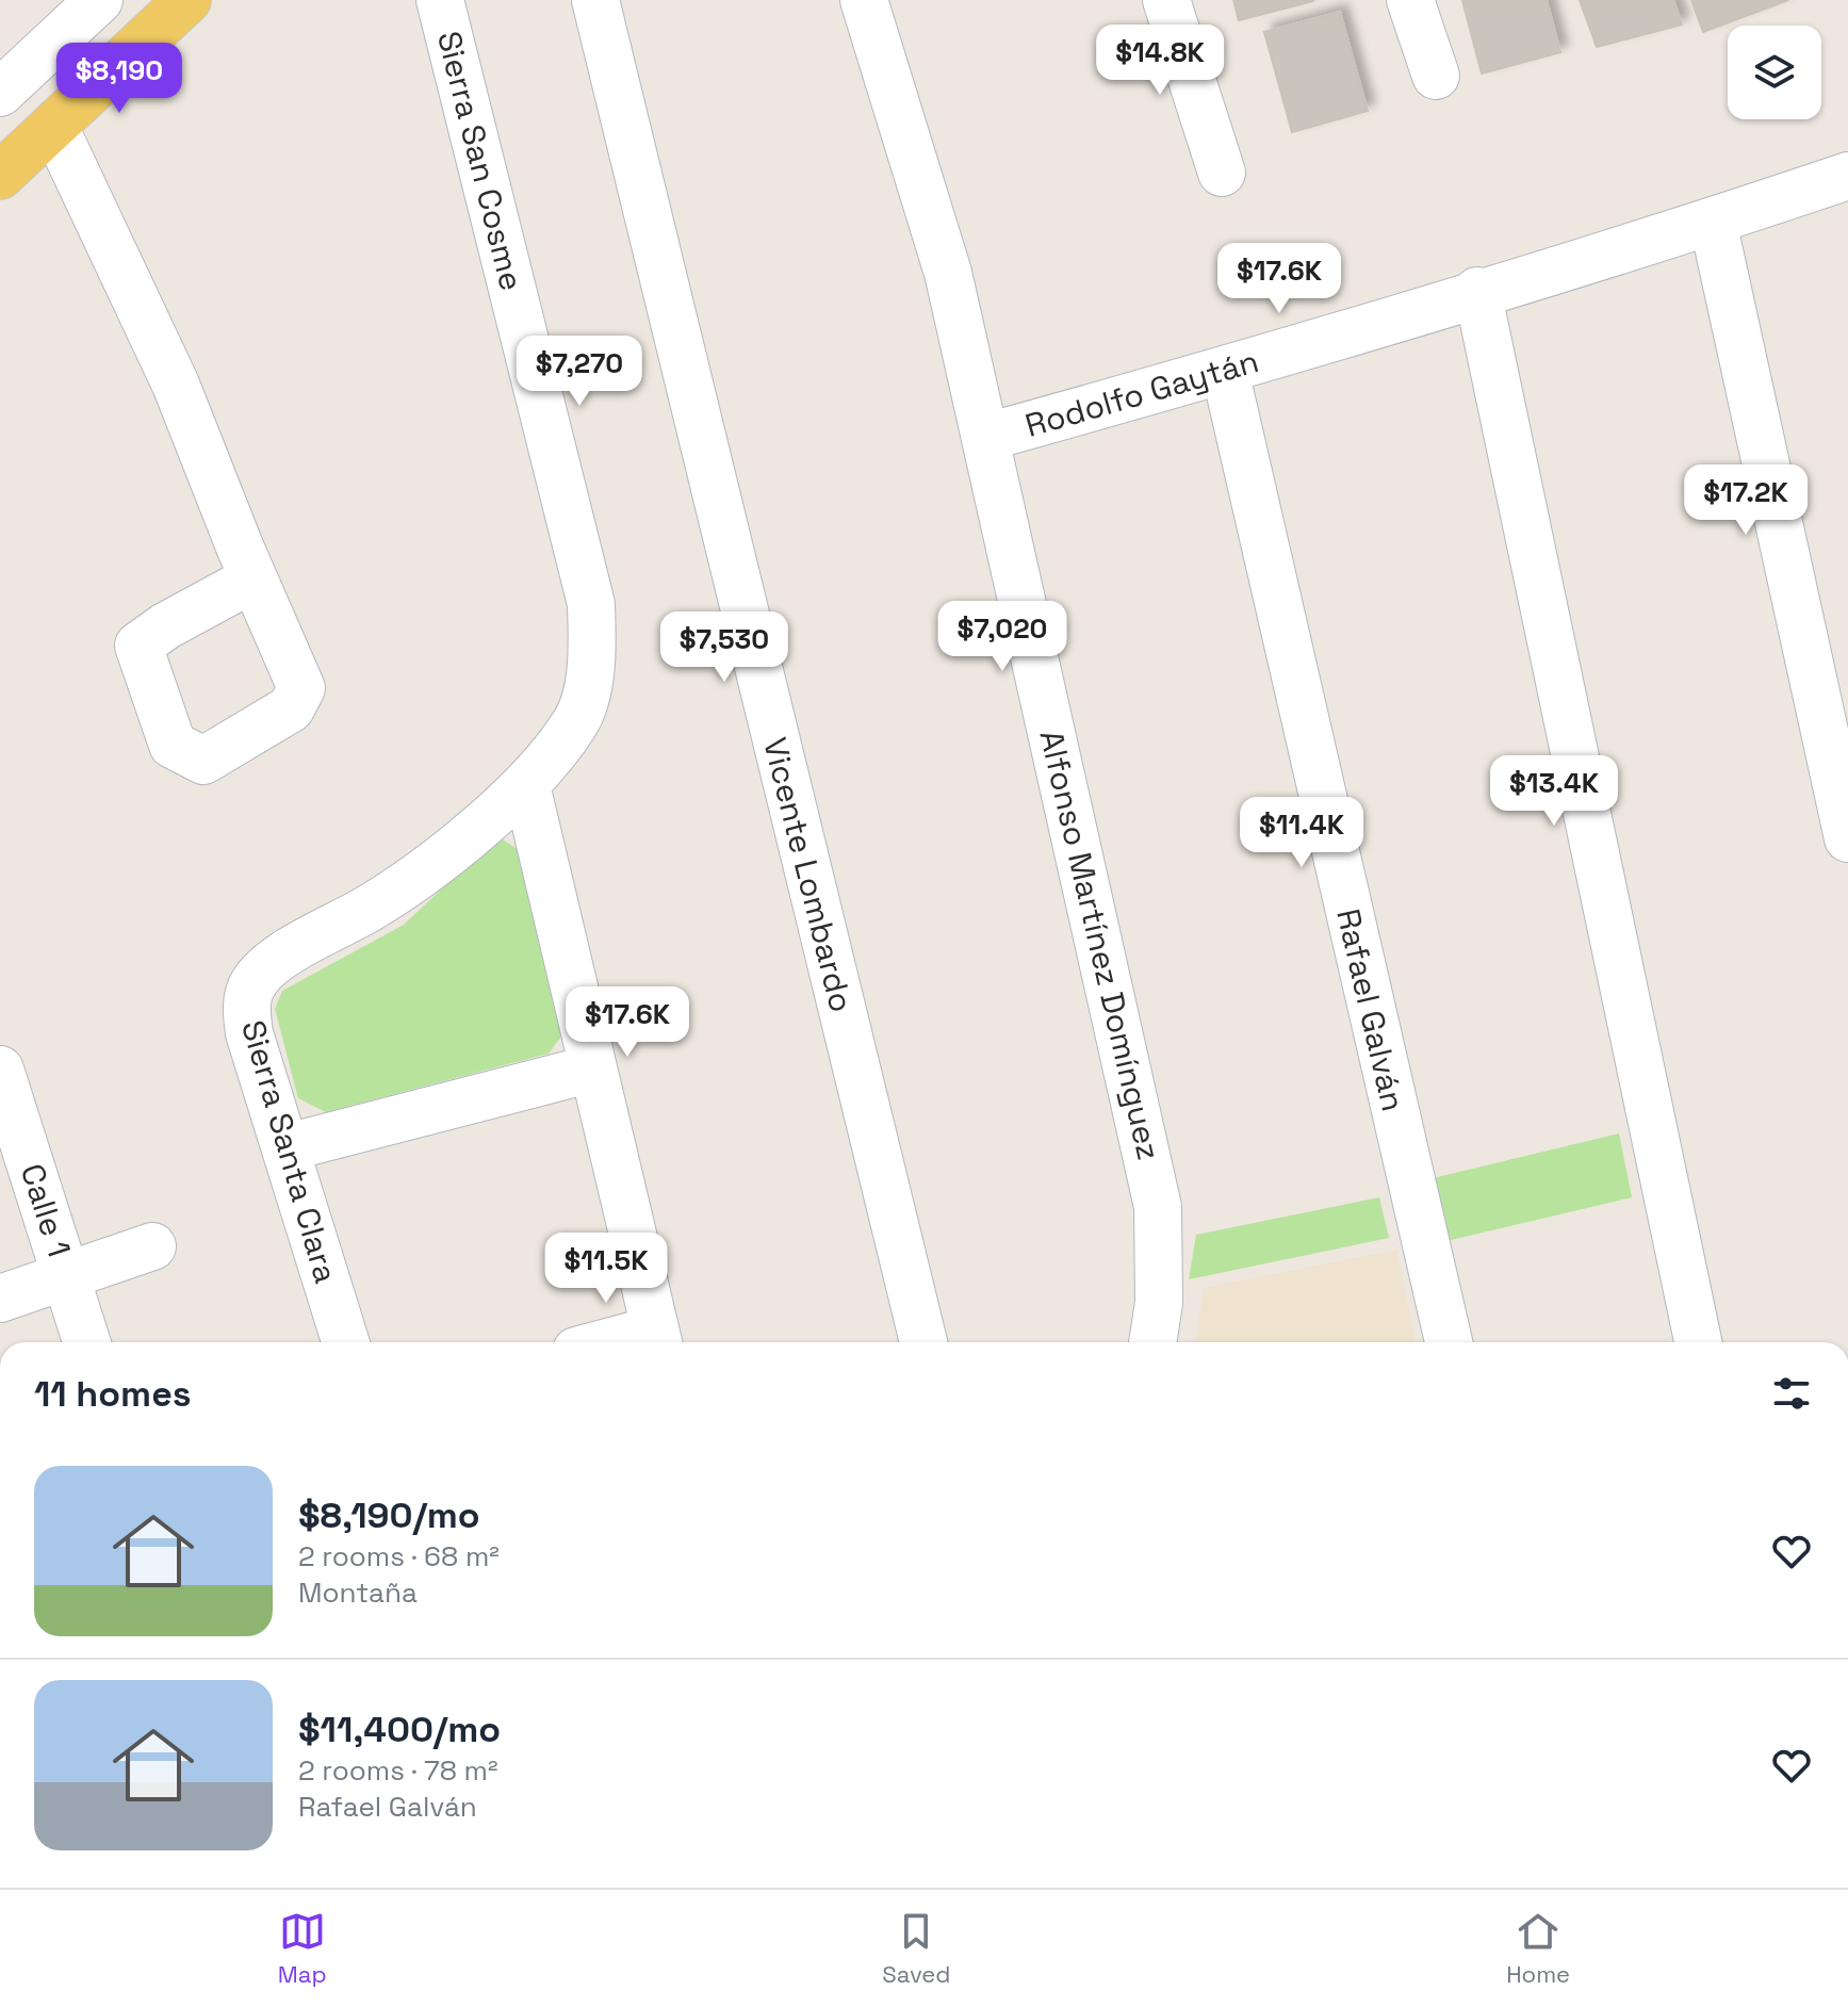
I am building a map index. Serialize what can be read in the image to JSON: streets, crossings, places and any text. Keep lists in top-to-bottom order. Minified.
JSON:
{"streets":{"street":["Sierra San Cosme","Rodolfo Gaytán","Vicente Lombardo","Alfonso Martínez Domínguez","Rafael Galván","Sierra Santa Clara","Calle 1"]},"crossings":[["Sierra San Cosme","Sierra Santa Clara"],["Rodolfo Gaytán","Alfonso Martínez Domínguez"],["Rodolfo Gaytán","Rafael Galván"]],"page":{"price":["$14.8K","$8,190","$17.6K","$7,270","$17.2K","$7,020","$7,530","$13.4K","$11.4K","$17.6K","$11.5K"],"heading":"11 homes","list":[{"name":"$8,190/mo","note":"2 rooms · 68 m² · Montaña"},{"name":"$11,400/mo","note":"2 rooms · 78 m² · Rafael Galván"}],"tabs":["Map","Saved","Home"]}}
